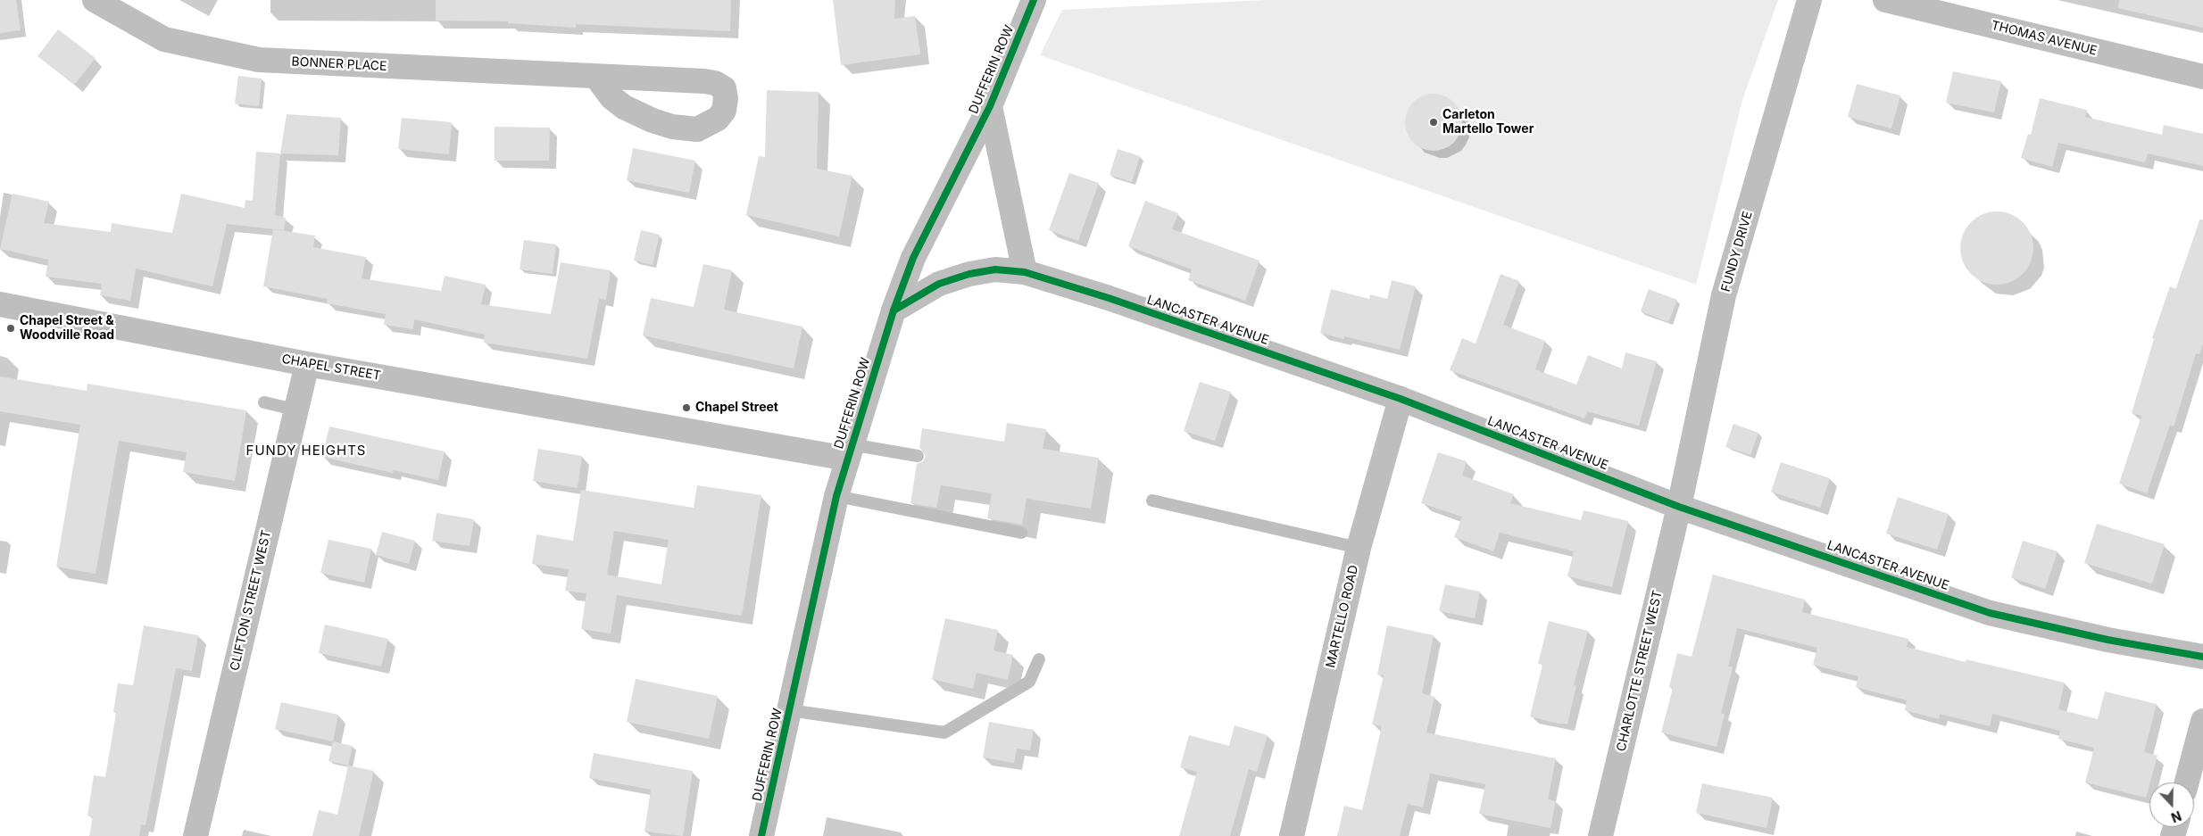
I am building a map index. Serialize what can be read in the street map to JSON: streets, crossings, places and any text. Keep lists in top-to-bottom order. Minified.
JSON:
{"streets":{"street":["THOMAS AVENUE","BONNER PLACE","DUFFERIN ROW","FUNDY DRIVE","LANCASTER AVENUE","CHAPEL STREET","CLIFTON STREET WEST","MARTELLO ROAD","CHARLOTTE STREET WEST"]},"crossings":[["DUFFERIN ROW","LANCASTER AVENUE"],["DUFFERIN ROW","CHAPEL STREET"],["FUNDY DRIVE","LANCASTER AVENUE"],["FUNDY DRIVE","CHARLOTTE STREET WEST"],["LANCASTER AVENUE","MARTELLO ROAD"],["LANCASTER AVENUE","CHARLOTTE STREET WEST"],["CHAPEL STREET","CLIFTON STREET WEST"]],"districts":["FUNDY HEIGHTS"],"places":["Carleton Martello Tower","Chapel Street & Woodville Road","Chapel Street"],"north":"bottom"}
